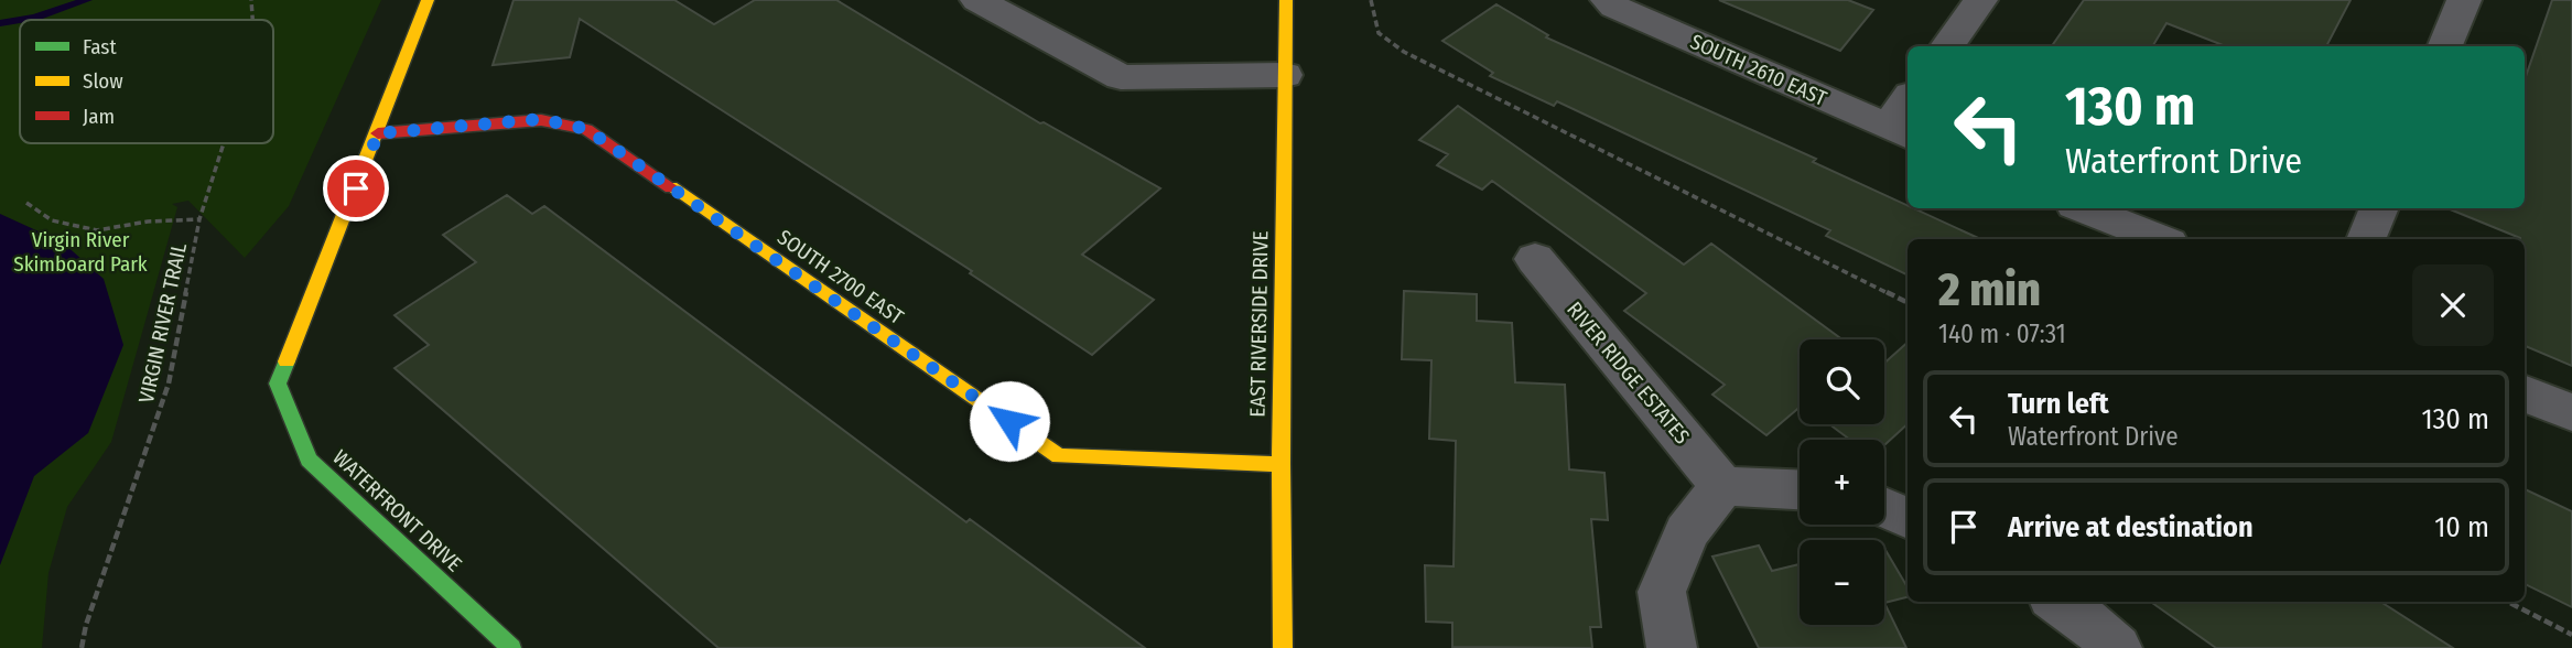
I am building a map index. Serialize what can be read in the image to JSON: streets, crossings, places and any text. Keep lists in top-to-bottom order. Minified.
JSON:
{"streets":{"street":["SOUTH 2610 EAST","SOUTH 2700 EAST","EAST RIVERSIDE DRIVE","RIVER RIDGE ESTATES","WATERFRONT DRIVE"],"path":["VIRGIN RIVER TRAIL"]},"crossings":[["SOUTH 2700 EAST","EAST RIVERSIDE DRIVE"],["SOUTH 2700 EAST","WATERFRONT DRIVE"]],"parks":["Virgin River Skimboard Park"],"legend":["Fast","Slow","Jam"],"page":{"turn":["130 m","Waterfront Drive"],"heading":["2 min","140 m · 07:31"],"map_buttons":["+","−"],"list":[{"name":"Turn left","note":"Waterfront Drive","value":"130 m"},{"name":"Arrive at destination","value":"10 m"}]}}
